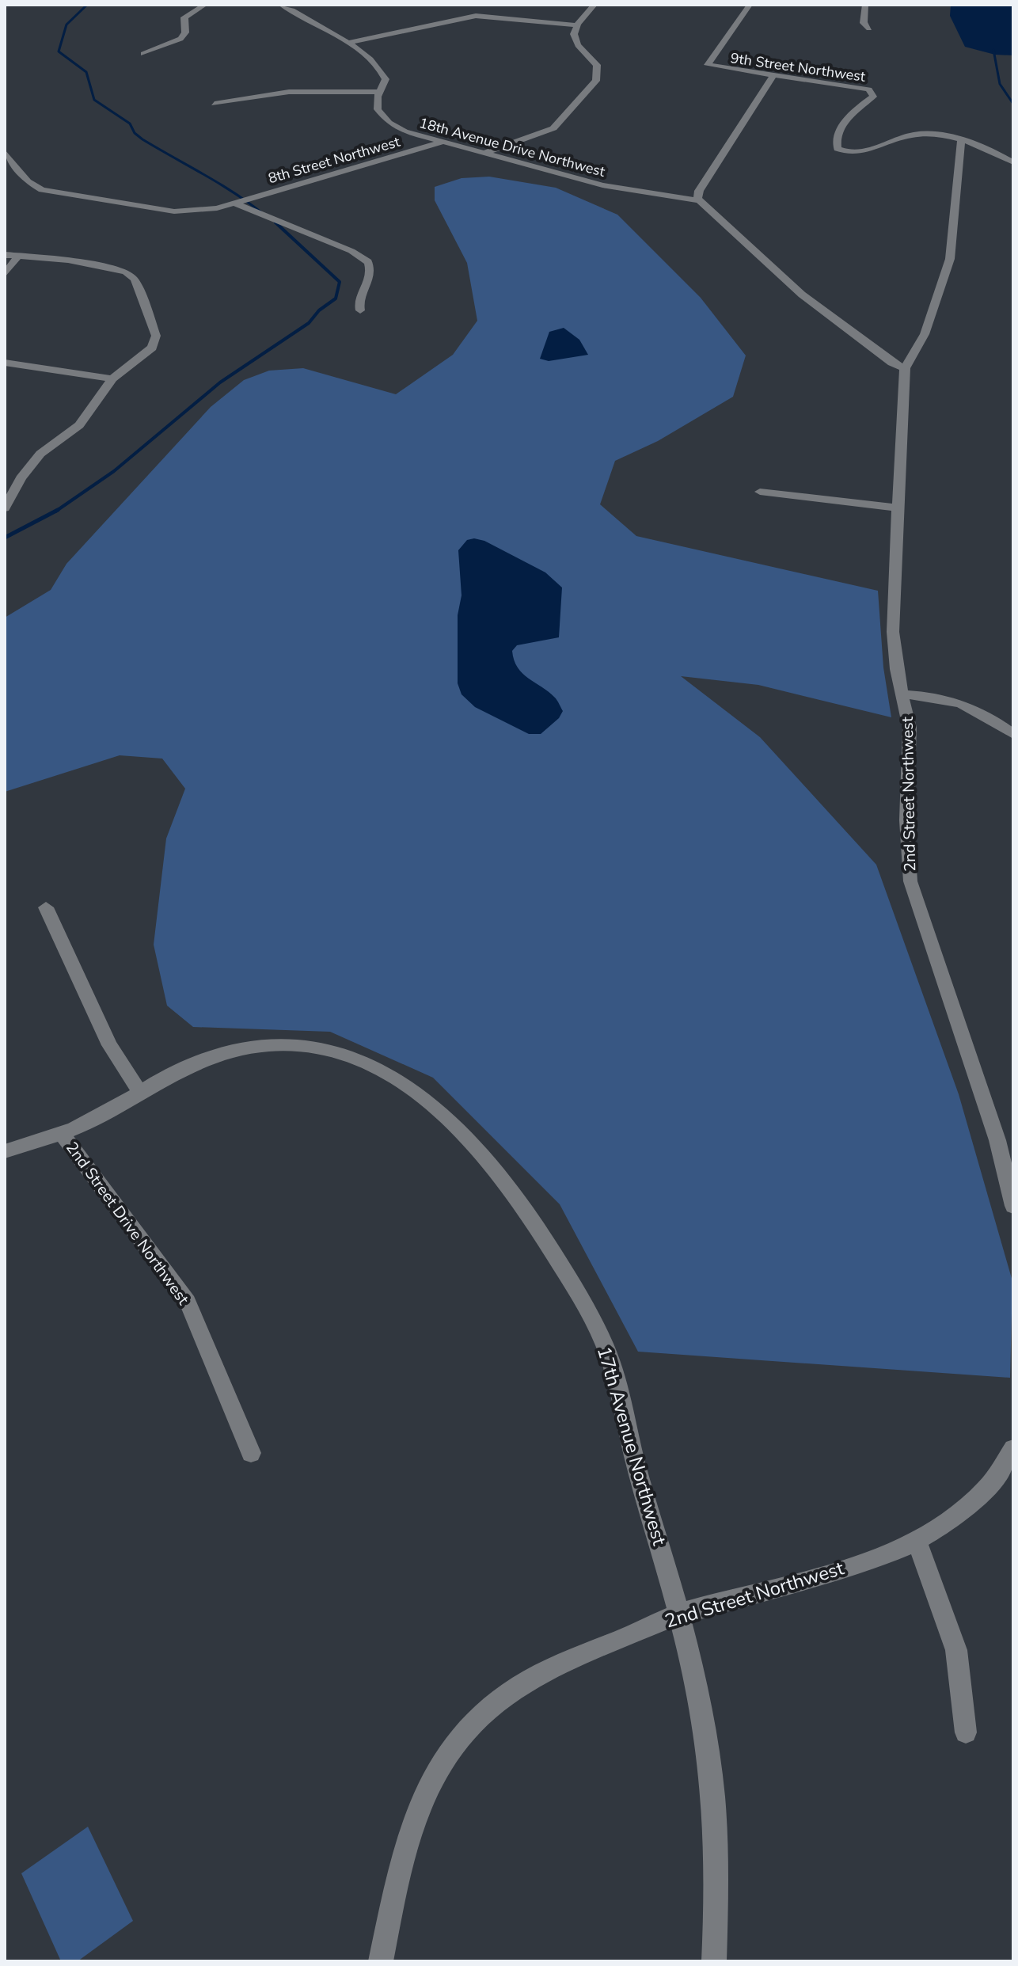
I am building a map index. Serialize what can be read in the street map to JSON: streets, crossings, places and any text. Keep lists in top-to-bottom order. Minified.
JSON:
{"streets":{"street":["9th Street Northwest","18th Avenue Drive Northwest","8th Street Northwest","2nd Street Northwest","2nd Street Drive Northwest","17th Avenue Northwest"]},"crossings":[["18th Avenue Drive Northwest","8th Street Northwest"],["2nd Street Northwest","17th Avenue Northwest"],["2nd Street Drive Northwest","17th Avenue Northwest"]]}
